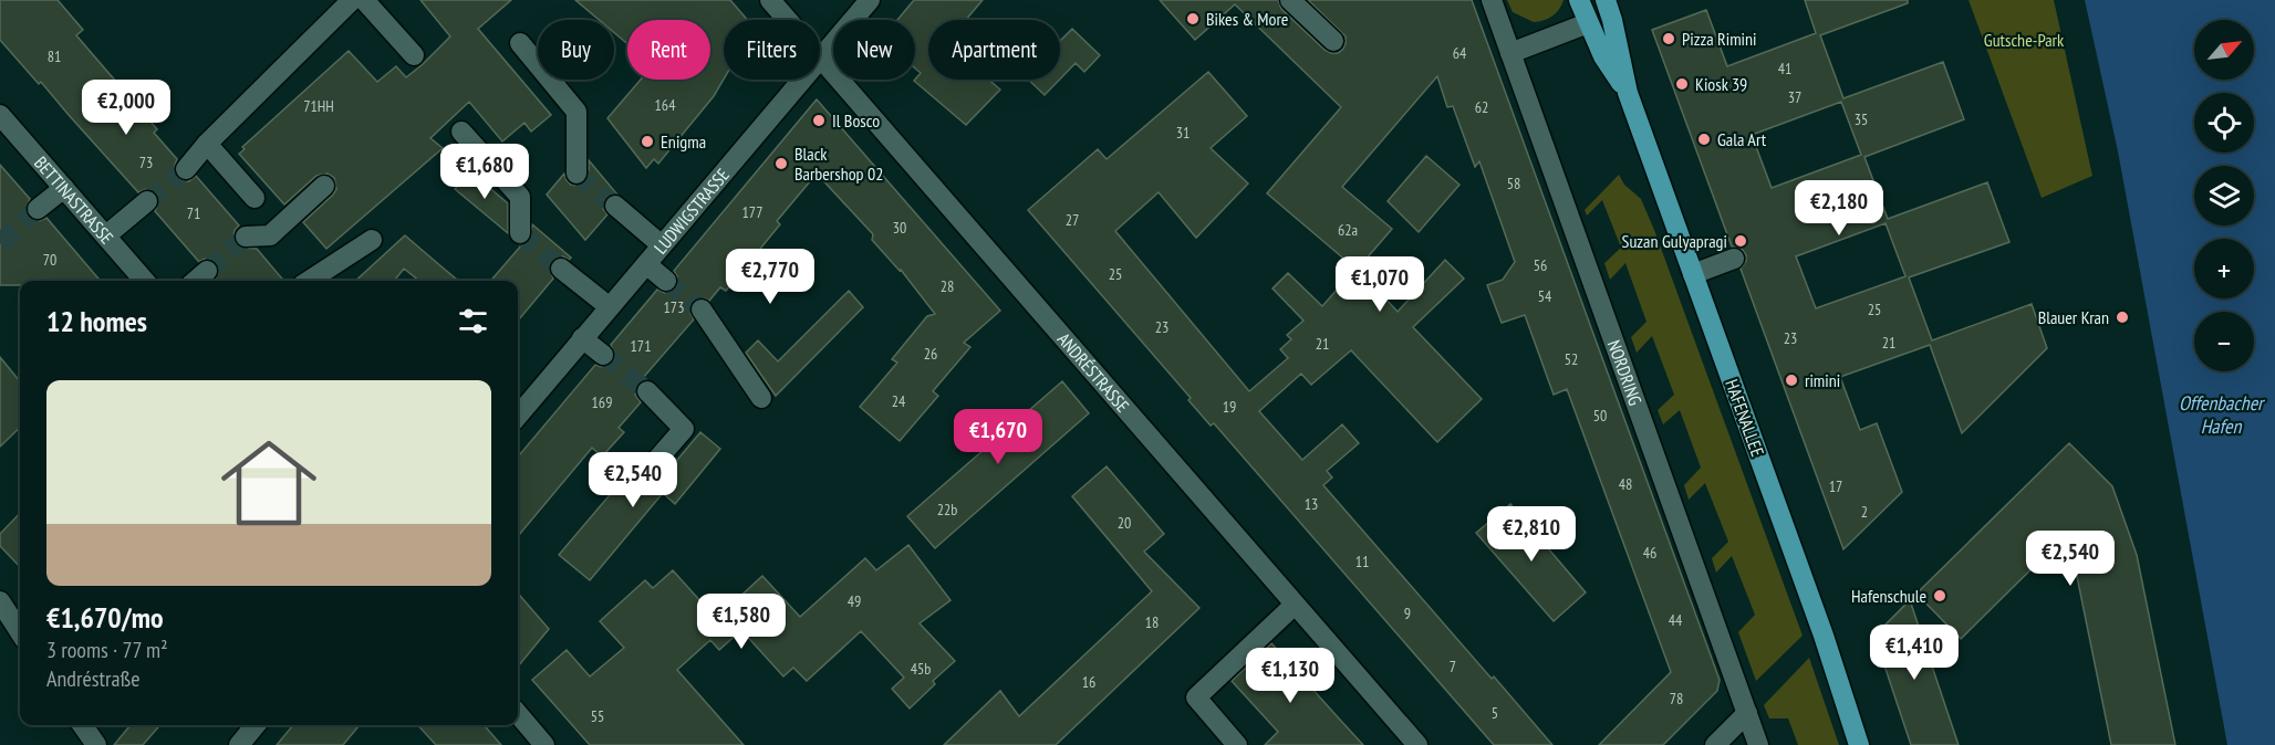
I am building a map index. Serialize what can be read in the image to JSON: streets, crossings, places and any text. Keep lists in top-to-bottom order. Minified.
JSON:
{"streets":{"main road":["HAFENALLEE"],"street":["BETTINASTRASSE","LUDWIGSTRASSE","ANDRÉSTRASSE","NORDRING"]},"crossings":[["LUDWIGSTRASSE","ANDRÉSTRASSE"]],"water":["Offenbacher Hafen"],"parks":["Gutsche-Park"],"places":["Bikes & More","Pizza Rimini","Kiosk 39","Il Bosco","Gala Art","Enigma","Black Barbershop 02","Suzan Gulyapragi","Blauer Kran","rimini","Hafenschule"],"house_numbers":["64","81","41","37","164","71HH","62","35","31","73","58","177","71","27","30","62a","70","56","25","28","54","173","25","23","23","21","21","171","26","52","24","169","19","50","48","17","13","22b","2","20","46","11","49","9","44","18","7","45b","16","78","5","55"],"north":"top right","page":{"map_buttons":["+","−"],"chip":["Buy","Rent","Filters","New","Apartment"],"price":["€2,000","€1,680","€2,180","€2,770","€1,070","€1,670","€2,540","€2,810","€2,540","€1,580","€1,410","€1,130"],"heading":"12 homes","list":[{"name":"€1,670/mo","note":"3 rooms · 77 m² · Andréstraße"}]}}
